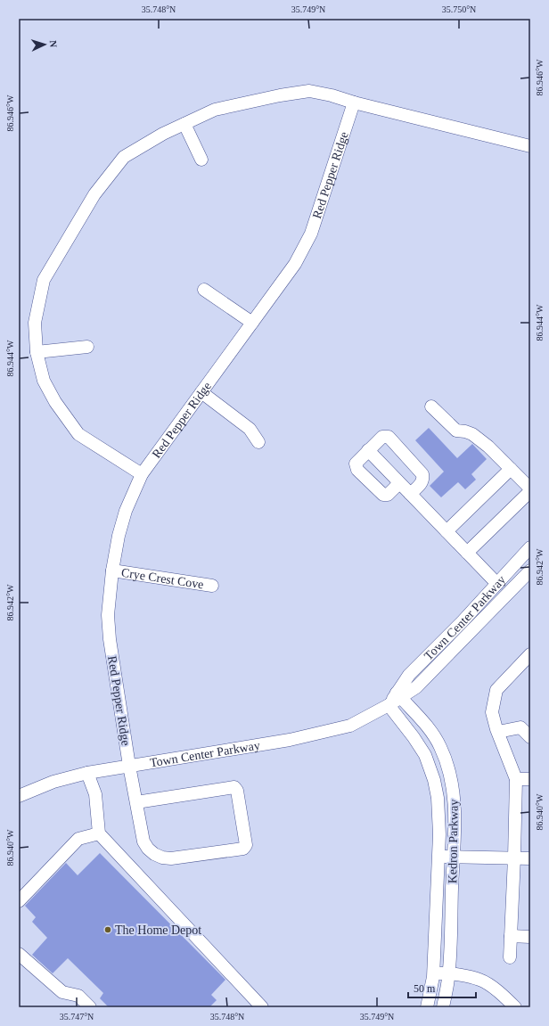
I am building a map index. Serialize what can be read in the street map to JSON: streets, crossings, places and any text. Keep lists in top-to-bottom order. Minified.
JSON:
{"streets":{"street":["Red Pepper Ridge","Crye Crest Cove","Town Center Parkway","Kedron Parkway"]},"crossings":[["Red Pepper Ridge","Crye Crest Cove"],["Red Pepper Ridge","Town Center Parkway"],["Town Center Parkway","Kedron Parkway"]],"places":["The Home Depot"],"scale_bar":"50 m","north":"right","coordinates":["35.748°N","35.749°N","35.750°N","86.946°W","86.944°W","86.942°W","86.940°W","35.747°N"]}
